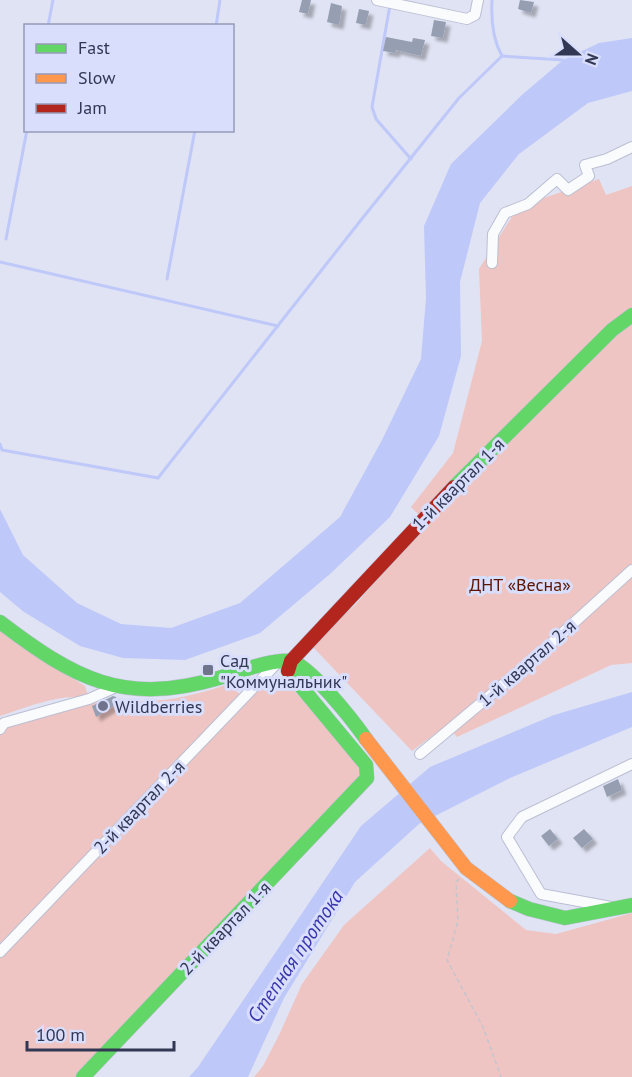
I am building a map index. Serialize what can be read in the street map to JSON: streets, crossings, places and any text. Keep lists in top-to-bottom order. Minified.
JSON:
{"streets":{"street":["1-й квартал 1-я","1-й квартал 2-я","2-й квартал 2-я","2-й квартал 1-я"]},"crossings":[["1-й квартал 1-я","2-й квартал 2-я"],["1-й квартал 1-я","2-й квартал 1-я"],["2-й квартал 2-я","2-й квартал 1-я"]],"water":["Степная протока"],"parks":["ДНТ «Весна»"],"places":{"transit":["Сад \"Коммунальник\""],"other":["Wildberries"]},"legend":["Fast","Slow","Jam"],"scale_bar":"100 m","north":"right"}
